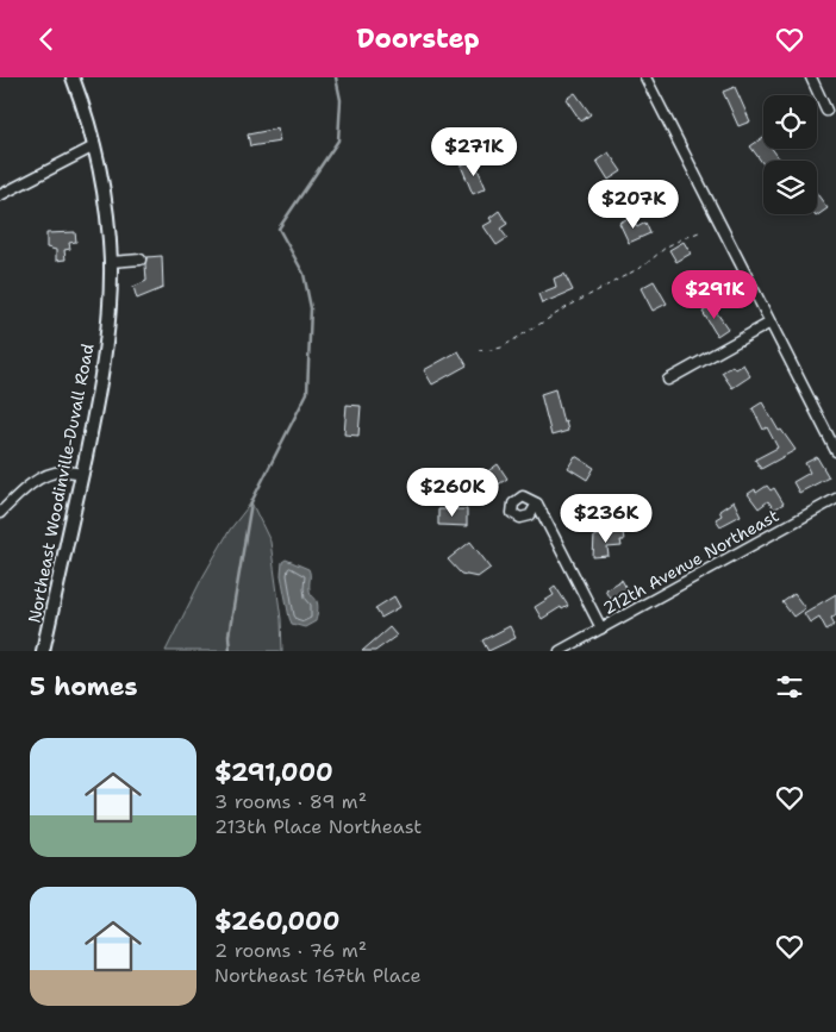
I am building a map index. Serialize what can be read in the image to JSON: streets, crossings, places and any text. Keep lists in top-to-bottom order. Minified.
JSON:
{"streets":{"main road":["Northeast Woodinville-Duvall Road"],"street":["212th Avenue Northeast"]},"page":{"header":"Doorstep","price":["$271K","$207K","$291K","$260K","$236K"],"heading":"5 homes","list":[{"name":"$291,000","note":"3 rooms · 89 m² · 213th Place Northeast"},{"name":"$260,000","note":"2 rooms · 76 m² · Northeast 167th Place"}]}}
